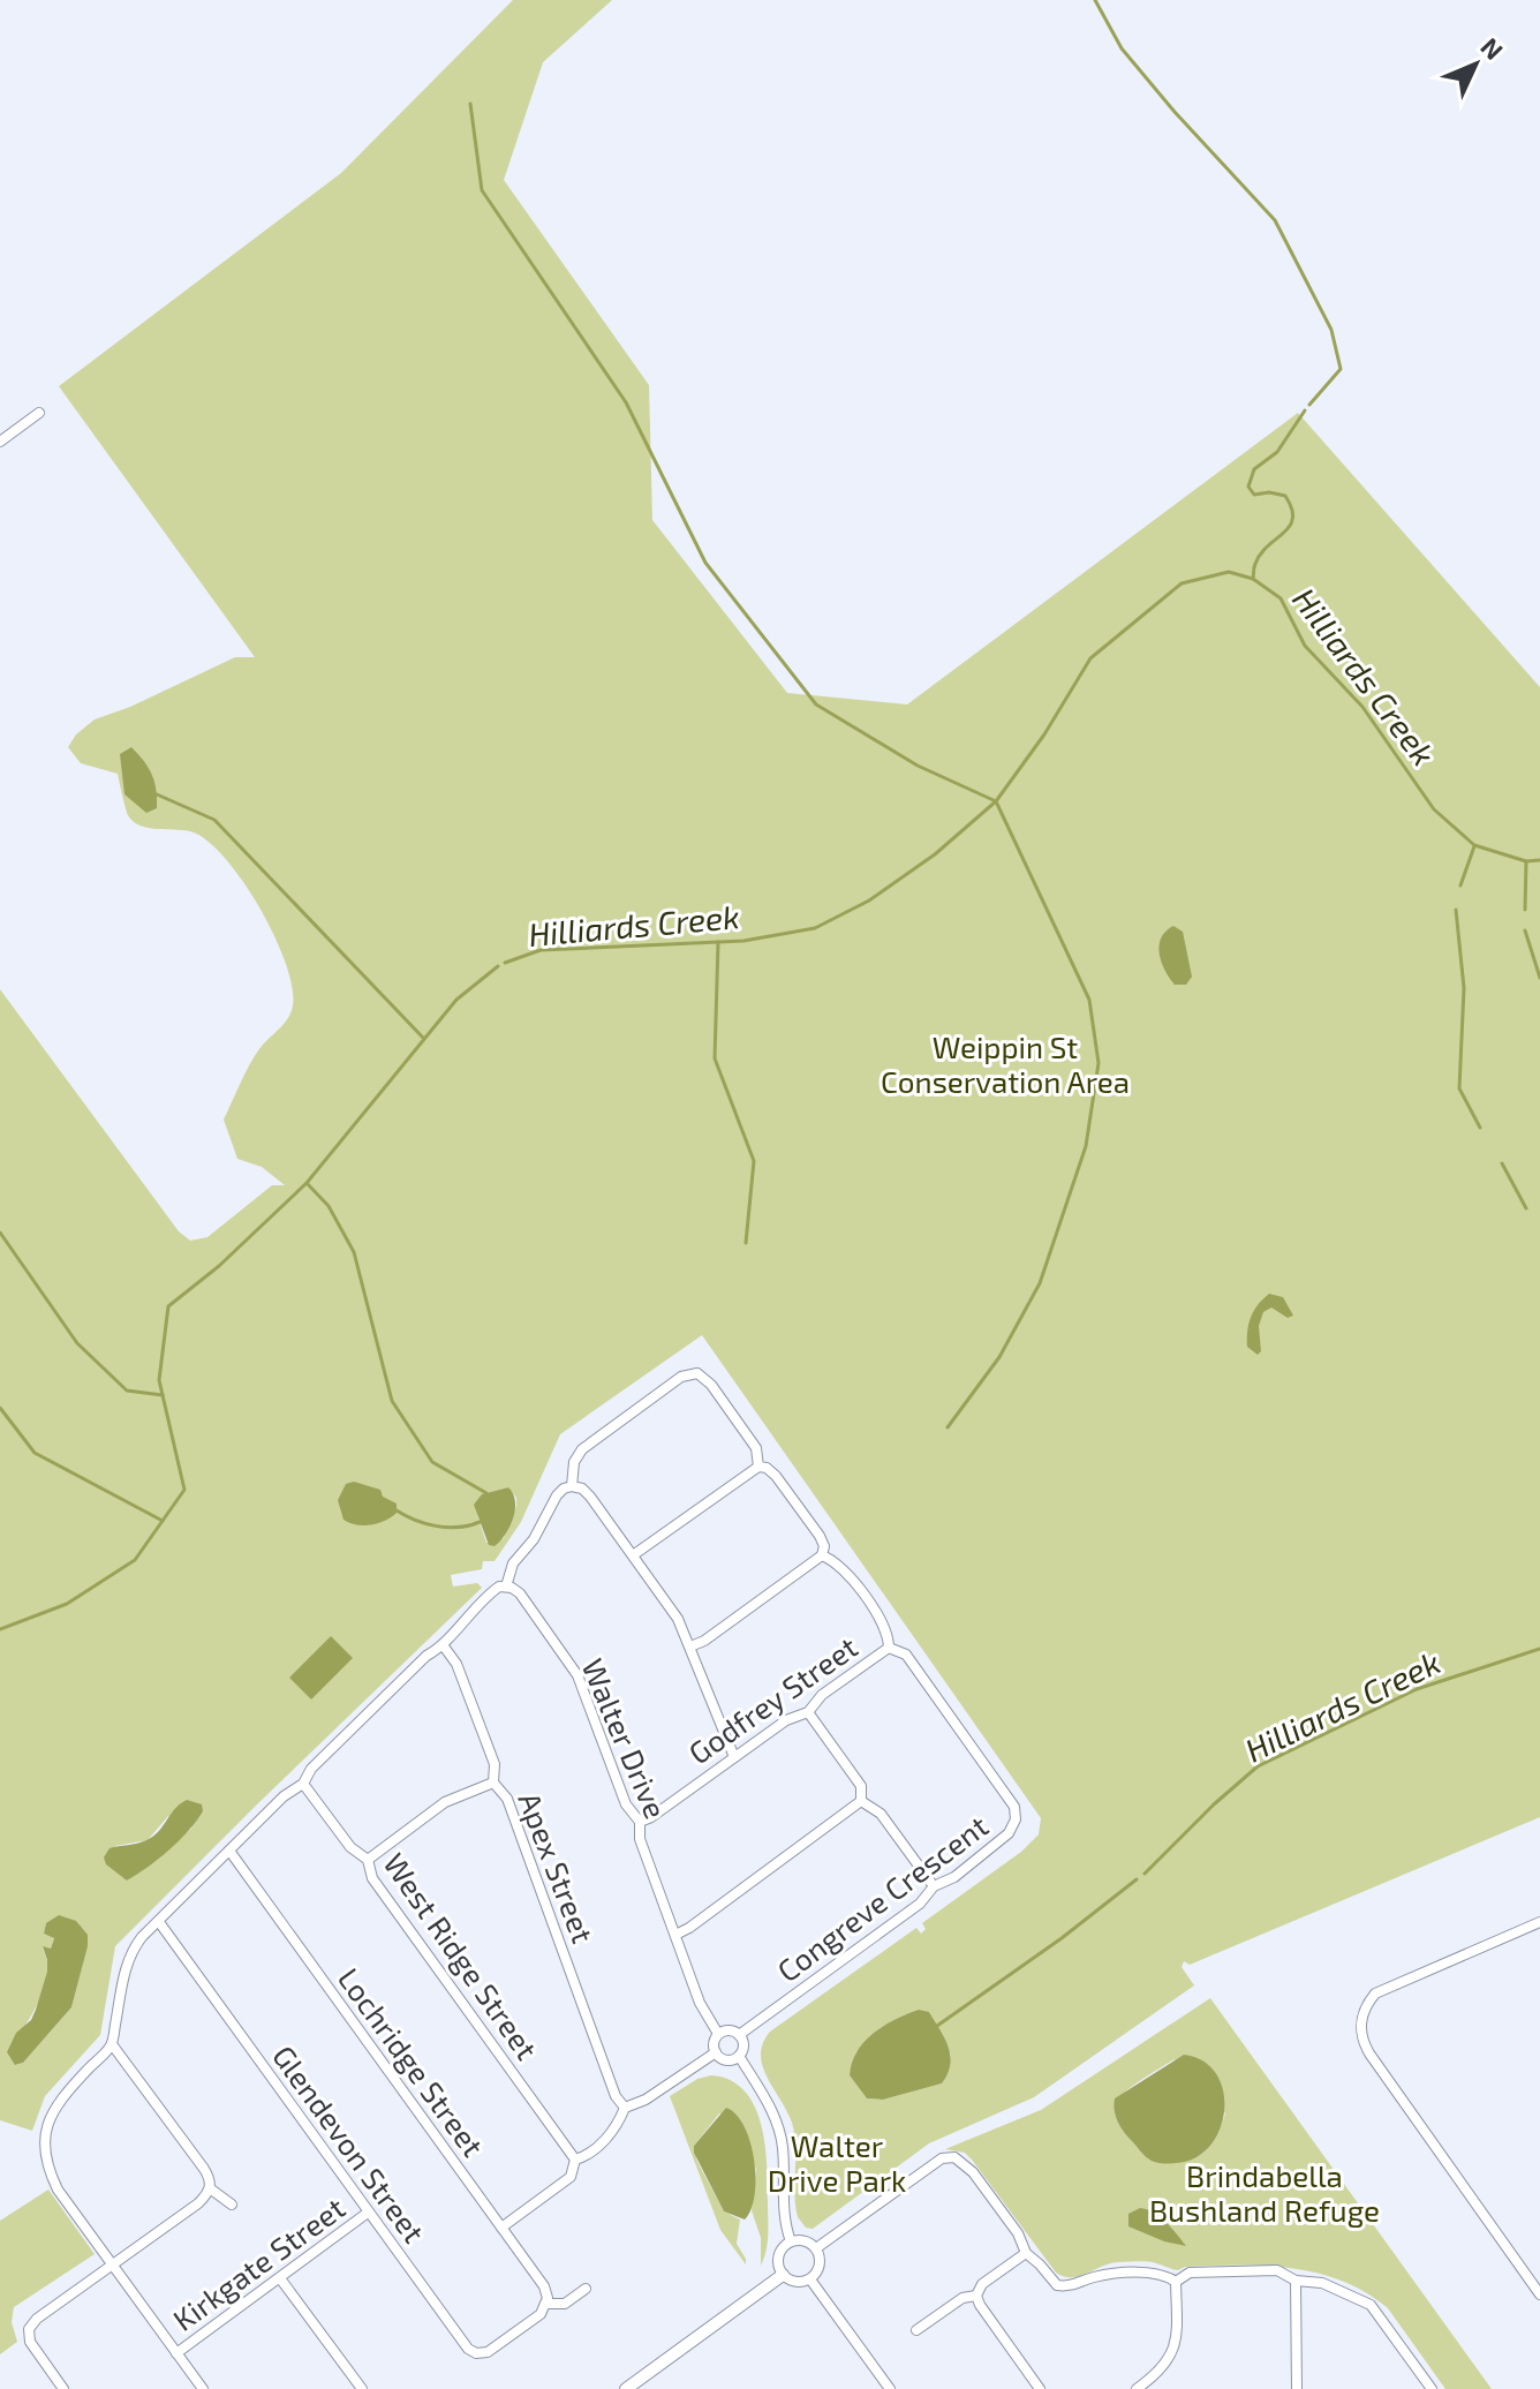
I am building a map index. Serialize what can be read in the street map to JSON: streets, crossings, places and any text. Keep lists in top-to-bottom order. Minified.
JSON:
{"streets":{"street":["Godfrey Street","Walter Drive","Apex Street","Congreve Crescent","West Ridge Street","Lochridge Street","Glendevon Street","Kirkgate Street"]},"crossings":[["Godfrey Street","Walter Drive"],["Godfrey Street","Congreve Crescent"],["Walter Drive","Congreve Crescent"],["Lochridge Street","Glendevon Street"],["Glendevon Street","Kirkgate Street"]],"water":["Hilliards Creek"],"parks":["Weippin St Conservation Area","Walter Drive Park","Brindabella Bushland Refuge"],"north":"top right"}
